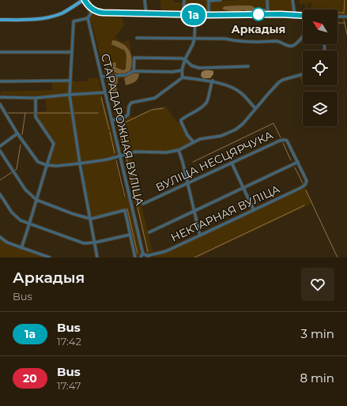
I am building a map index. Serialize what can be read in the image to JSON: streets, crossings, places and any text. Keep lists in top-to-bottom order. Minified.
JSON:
{"streets":{"street":["СТАРАДАРОЖНАЯ ВУЛІЦА","ВУЛІЦА НЕСЦЯРЧУКА","НЕКТАРНАЯ ВУЛІЦА"]},"crossings":[["ВУЛІЦА НЕСЦЯРЧУКА","НЕКТАРНАЯ ВУЛІЦА"]],"places":["Аркадыя"],"lines":["bus line 1а"],"north":"top left","page":{"on_map":"1а","heading":["Аркадыя","Bus"],"list":[{"mark":"1а","name":"Bus","note":"17:42","value":"3 min"},{"mark":"20","name":"Bus","note":"17:47","value":"8 min"}]}}
